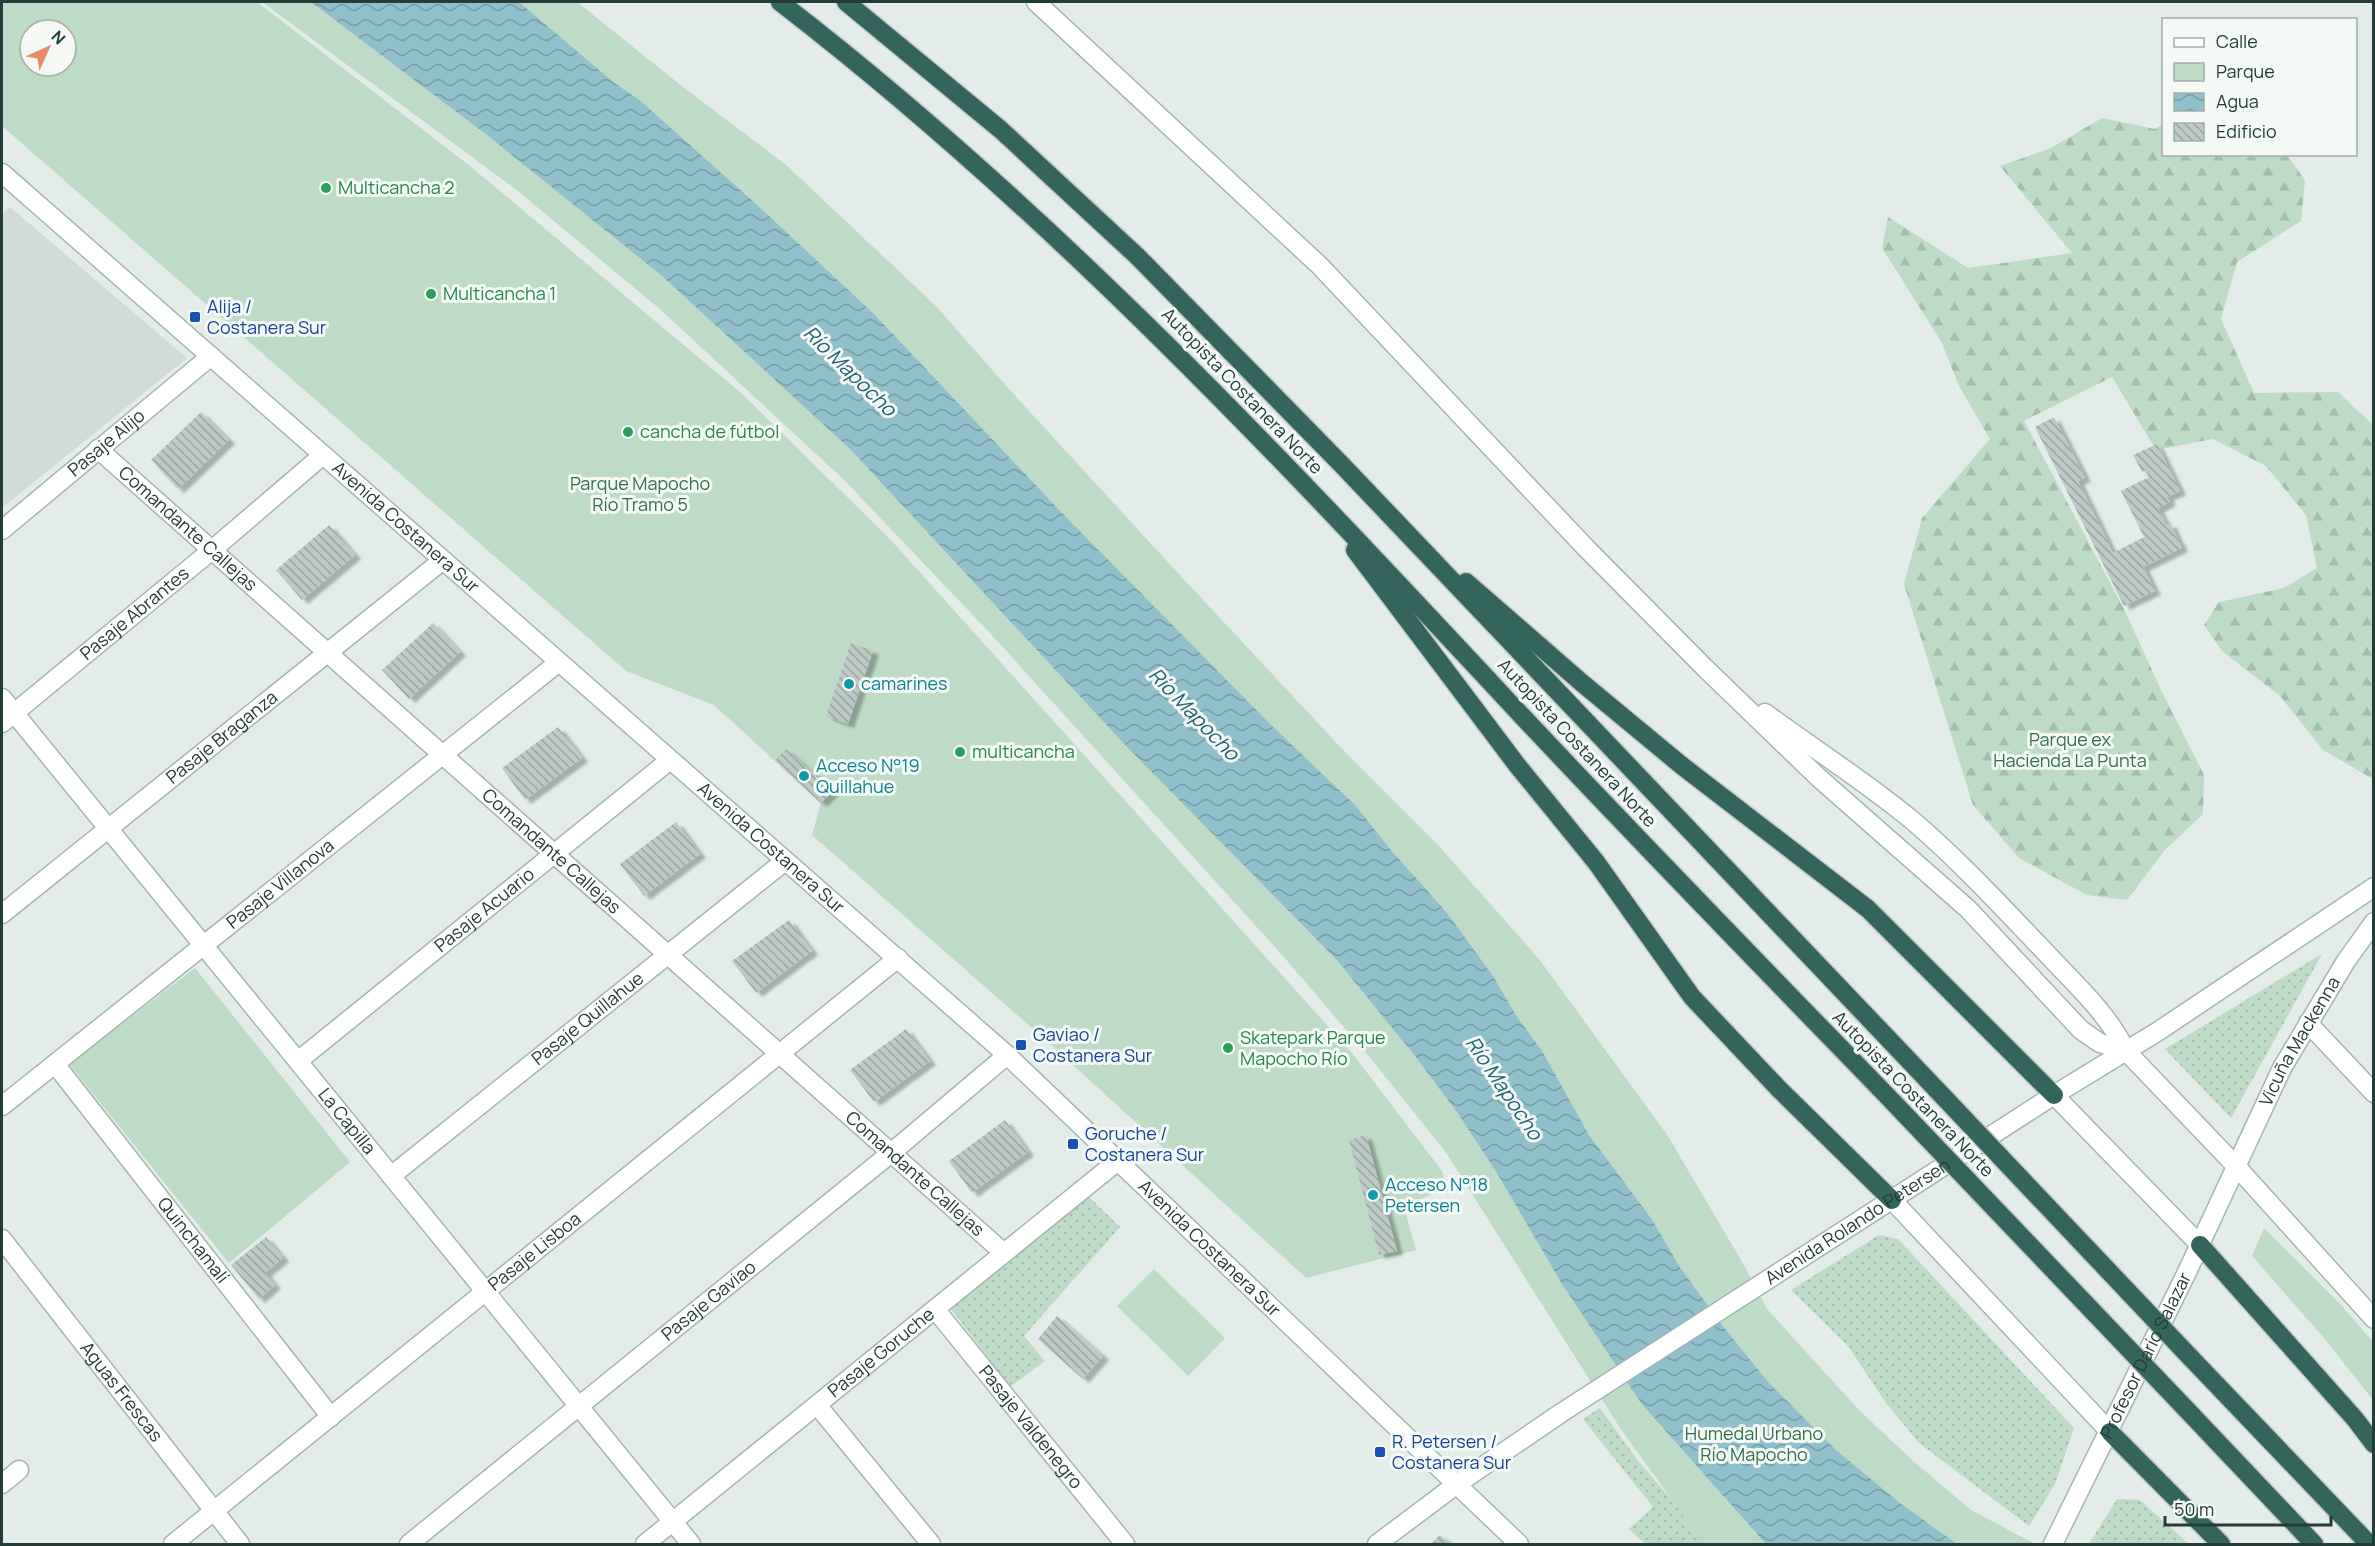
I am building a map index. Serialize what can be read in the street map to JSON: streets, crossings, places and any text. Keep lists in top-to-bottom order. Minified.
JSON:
{"streets":{"highway":["Autopista Costanera Norte"],"street":["Pasaje Alijo","Avenida Costanera Sur","Comandante Callejas","Pasaje Abrantes","Pasaje Braganza","Pasaje Villanova","Pasaje Acuario","Pasaje Quillahue","Vicuña Mackenna","La Capilla","Avenida Rolando Petersen","Quinchamalí","Pasaje Lisboa","Pasaje Gaviao","Pasaje Goruche","Profesor Darío Salazar","Aguas Frescas","Pasaje Valdenegro"]},"crossings":[["Pasaje Alijo","Avenida Costanera Sur"],["Pasaje Alijo","Comandante Callejas"],["Avenida Costanera Sur","Pasaje Abrantes"],["Avenida Costanera Sur","Pasaje Braganza"],["Avenida Costanera Sur","Pasaje Villanova"],["Avenida Costanera Sur","Pasaje Acuario"],["Avenida Costanera Sur","Pasaje Quillahue"],["Avenida Costanera Sur","Avenida Rolando Petersen"],["Avenida Costanera Sur","Pasaje Lisboa"],["Avenida Costanera Sur","Pasaje Gaviao"],["Avenida Costanera Sur","Pasaje Goruche"],["Comandante Callejas","Pasaje Abrantes"],["Comandante Callejas","Pasaje Braganza"],["Comandante Callejas","Pasaje Villanova"],["Comandante Callejas","Pasaje Acuario"],["Comandante Callejas","Pasaje Quillahue"],["Comandante Callejas","Pasaje Lisboa"],["Comandante Callejas","Pasaje Gaviao"],["Comandante Callejas","Pasaje Goruche"],["Pasaje Abrantes","La Capilla"],["Pasaje Braganza","La Capilla"],["Pasaje Villanova","La Capilla"],["Pasaje Villanova","Quinchamalí"],["Pasaje Acuario","La Capilla"],["Pasaje Quillahue","La Capilla"],["Vicuña Mackenna","Profesor Darío Salazar"],["La Capilla","Pasaje Lisboa"],["La Capilla","Pasaje Gaviao"],["La Capilla","Pasaje Goruche"],["Quinchamalí","Pasaje Lisboa"],["Pasaje Lisboa","Aguas Frescas"],["Pasaje Goruche","Pasaje Valdenegro"]],"water":["Río Mapocho"],"parks":["Parque Mapocho Río Tramo 5","Parque ex Hacienda La Punta","Humedal Urbano Río Mapocho"],"places":{"other":["Multicancha 2","Multicancha 1","cancha de fútbol","camarines","multicancha","Acceso N°19 Quillahue","Skatepark Parque Mapocho Río","Acceso N°18 Petersen"],"transit":["Alija / Costanera Sur","Gaviao / Costanera Sur","Goruche / Costanera Sur","R. Petersen / Costanera Sur"]},"legend":["Calle","Parque","Agua","Edificio"],"scale_bar":"50 m","north":"top right"}
